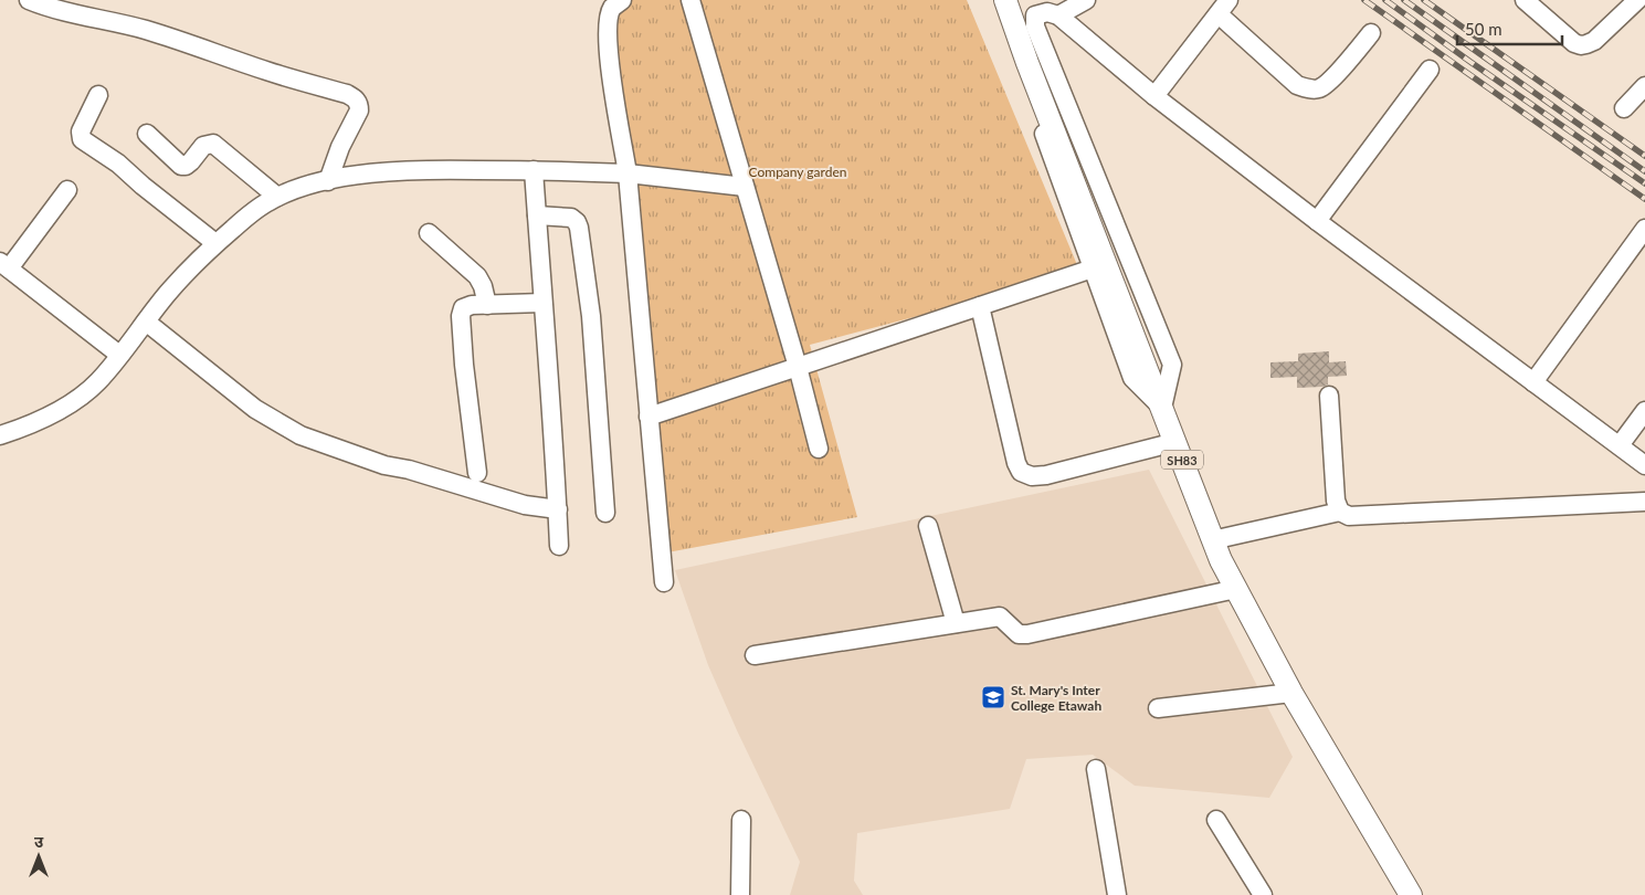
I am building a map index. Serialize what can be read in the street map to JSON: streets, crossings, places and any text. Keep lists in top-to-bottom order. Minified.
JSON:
{"streets":{"main road":["SH83"]},"parks":["Company garden"],"places":{"school or university":["St. Mary's Inter College Etawah"]},"scale_bar":"50 m","north":"top"}
